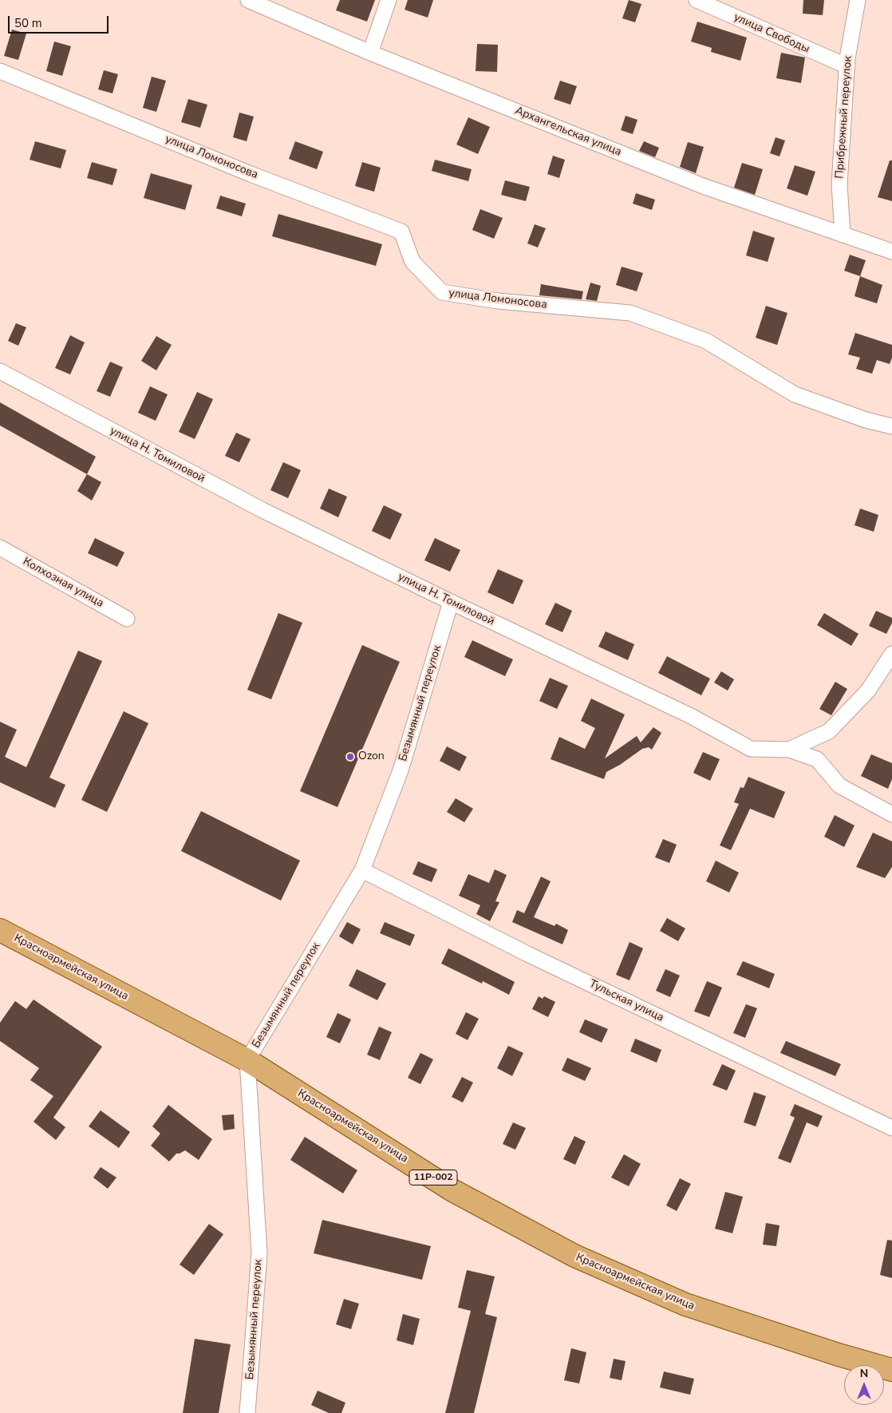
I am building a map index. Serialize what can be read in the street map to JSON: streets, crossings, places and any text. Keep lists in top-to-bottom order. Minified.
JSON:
{"streets":{"main road":["Красноармейская улица","11Р-002"],"street":["улица Свободы","Прибрежный переулок","Архангельская улица","улица Ломоносова","улица Н. Томиловой","Колхозная улица","Безымянный переулок","Тульская улица"]},"crossings":[["улица Свободы","Прибрежный переулок"],["Прибрежный переулок","Архангельская улица"],["улица Н. Томиловой","Безымянный переулок"],["Безымянный переулок","Красноармейская улица"],["Безымянный переулок","Тульская улица"]],"places":["Ozon"],"scale_bar":"50 m","north":"top"}
